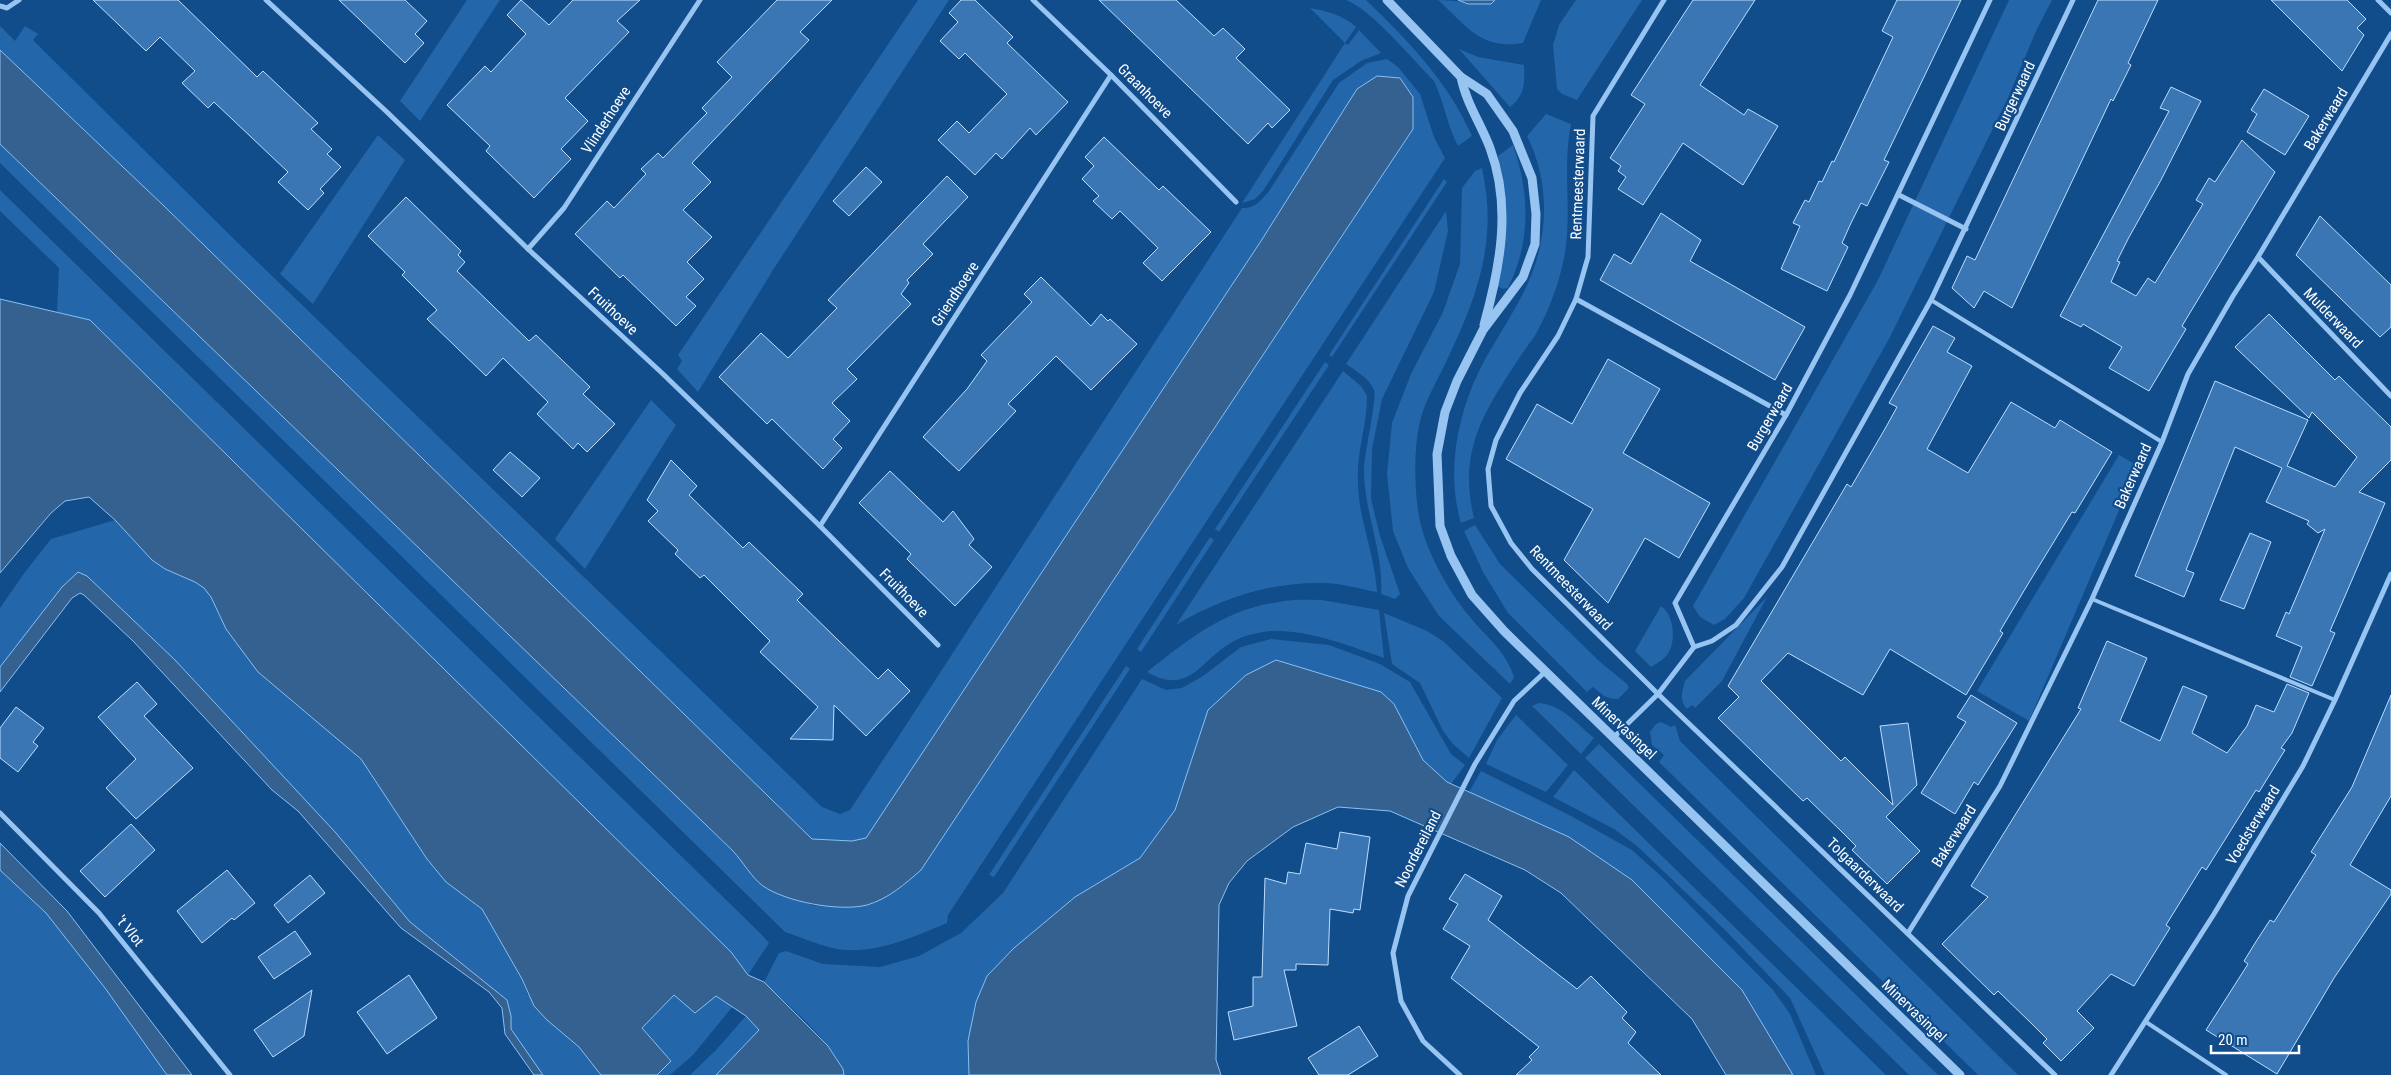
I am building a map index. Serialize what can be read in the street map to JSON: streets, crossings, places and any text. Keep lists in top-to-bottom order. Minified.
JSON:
{"streets":{"street":["Graanhoeve","Burgerwaard","Bakerwaard","Vlinderhoeve","Rentmeesterwaard","Griendhoeve","Fruithoeve","Mulderwaard","Minervasingel","Voedsterwaard","Noordereiland","Tolgaarderwaard","'t Vlot"]},"crossings":[["Graanhoeve","Griendhoeve"],["Bakerwaard","Mulderwaard"],["Bakerwaard","Tolgaarderwaard"],["Vlinderhoeve","Fruithoeve"],["Rentmeesterwaard","Tolgaarderwaard"],["Griendhoeve","Fruithoeve"],["Minervasingel","Noordereiland"]],"scale_bar":"20 m"}
